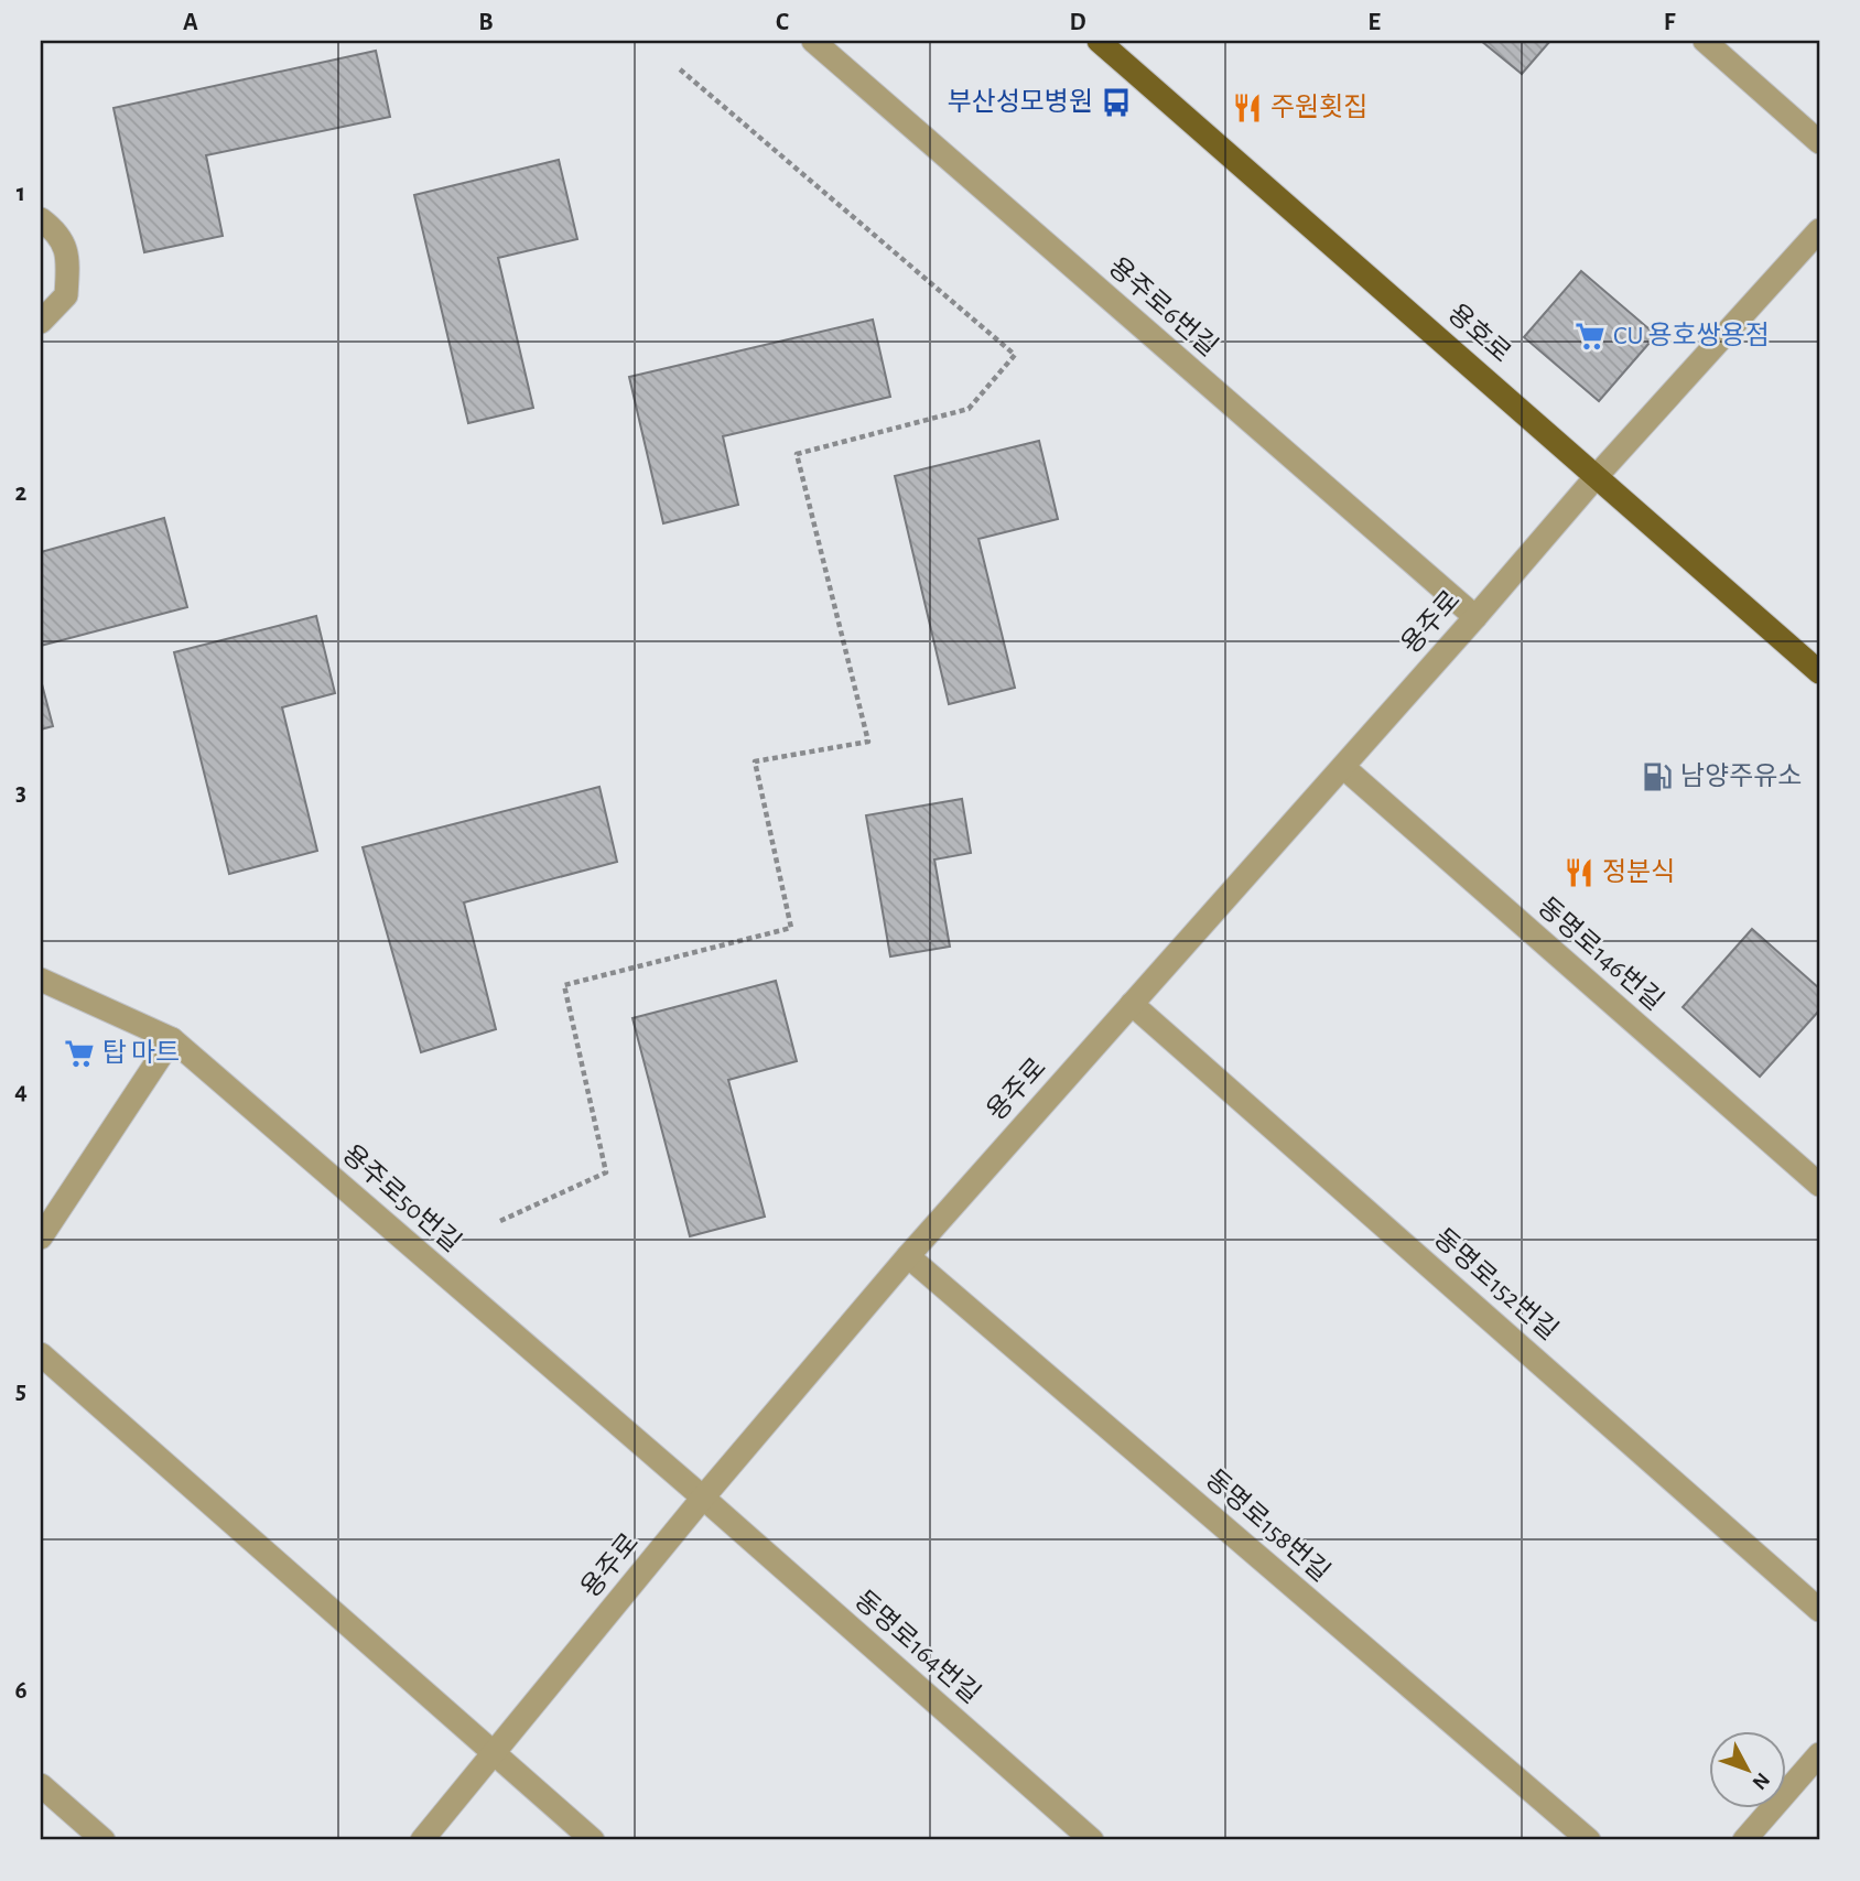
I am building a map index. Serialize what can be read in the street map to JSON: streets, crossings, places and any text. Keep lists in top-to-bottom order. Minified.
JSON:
{"streets":{"main road":["용호로"],"street":["용주로6번길","용주로","동명로146번길","용주로50번길","동명로152번길","동명로158번길","동명로164번길"]},"crossings":[["용주로6번길","용주로"],["용호로","용주로"],["용주로","동명로146번길"],["용주로","용주로50번길"],["용주로","동명로152번길"],["용주로","동명로158번길"],["용주로","동명로164번길"],["용주로50번길","동명로164번길"]],"places":{"bus stop":["부산성모병원"],"restaurant":["주원횟집","정분식"],"supermarket":["CU 용호쌍용점","탑 마트"],"fuel station":["남양주유소"]},"north":"bottom right","grid":{"columns":["A","B","C","D","E","F"],"rows":["1","2","3","4","5","6"]}}
